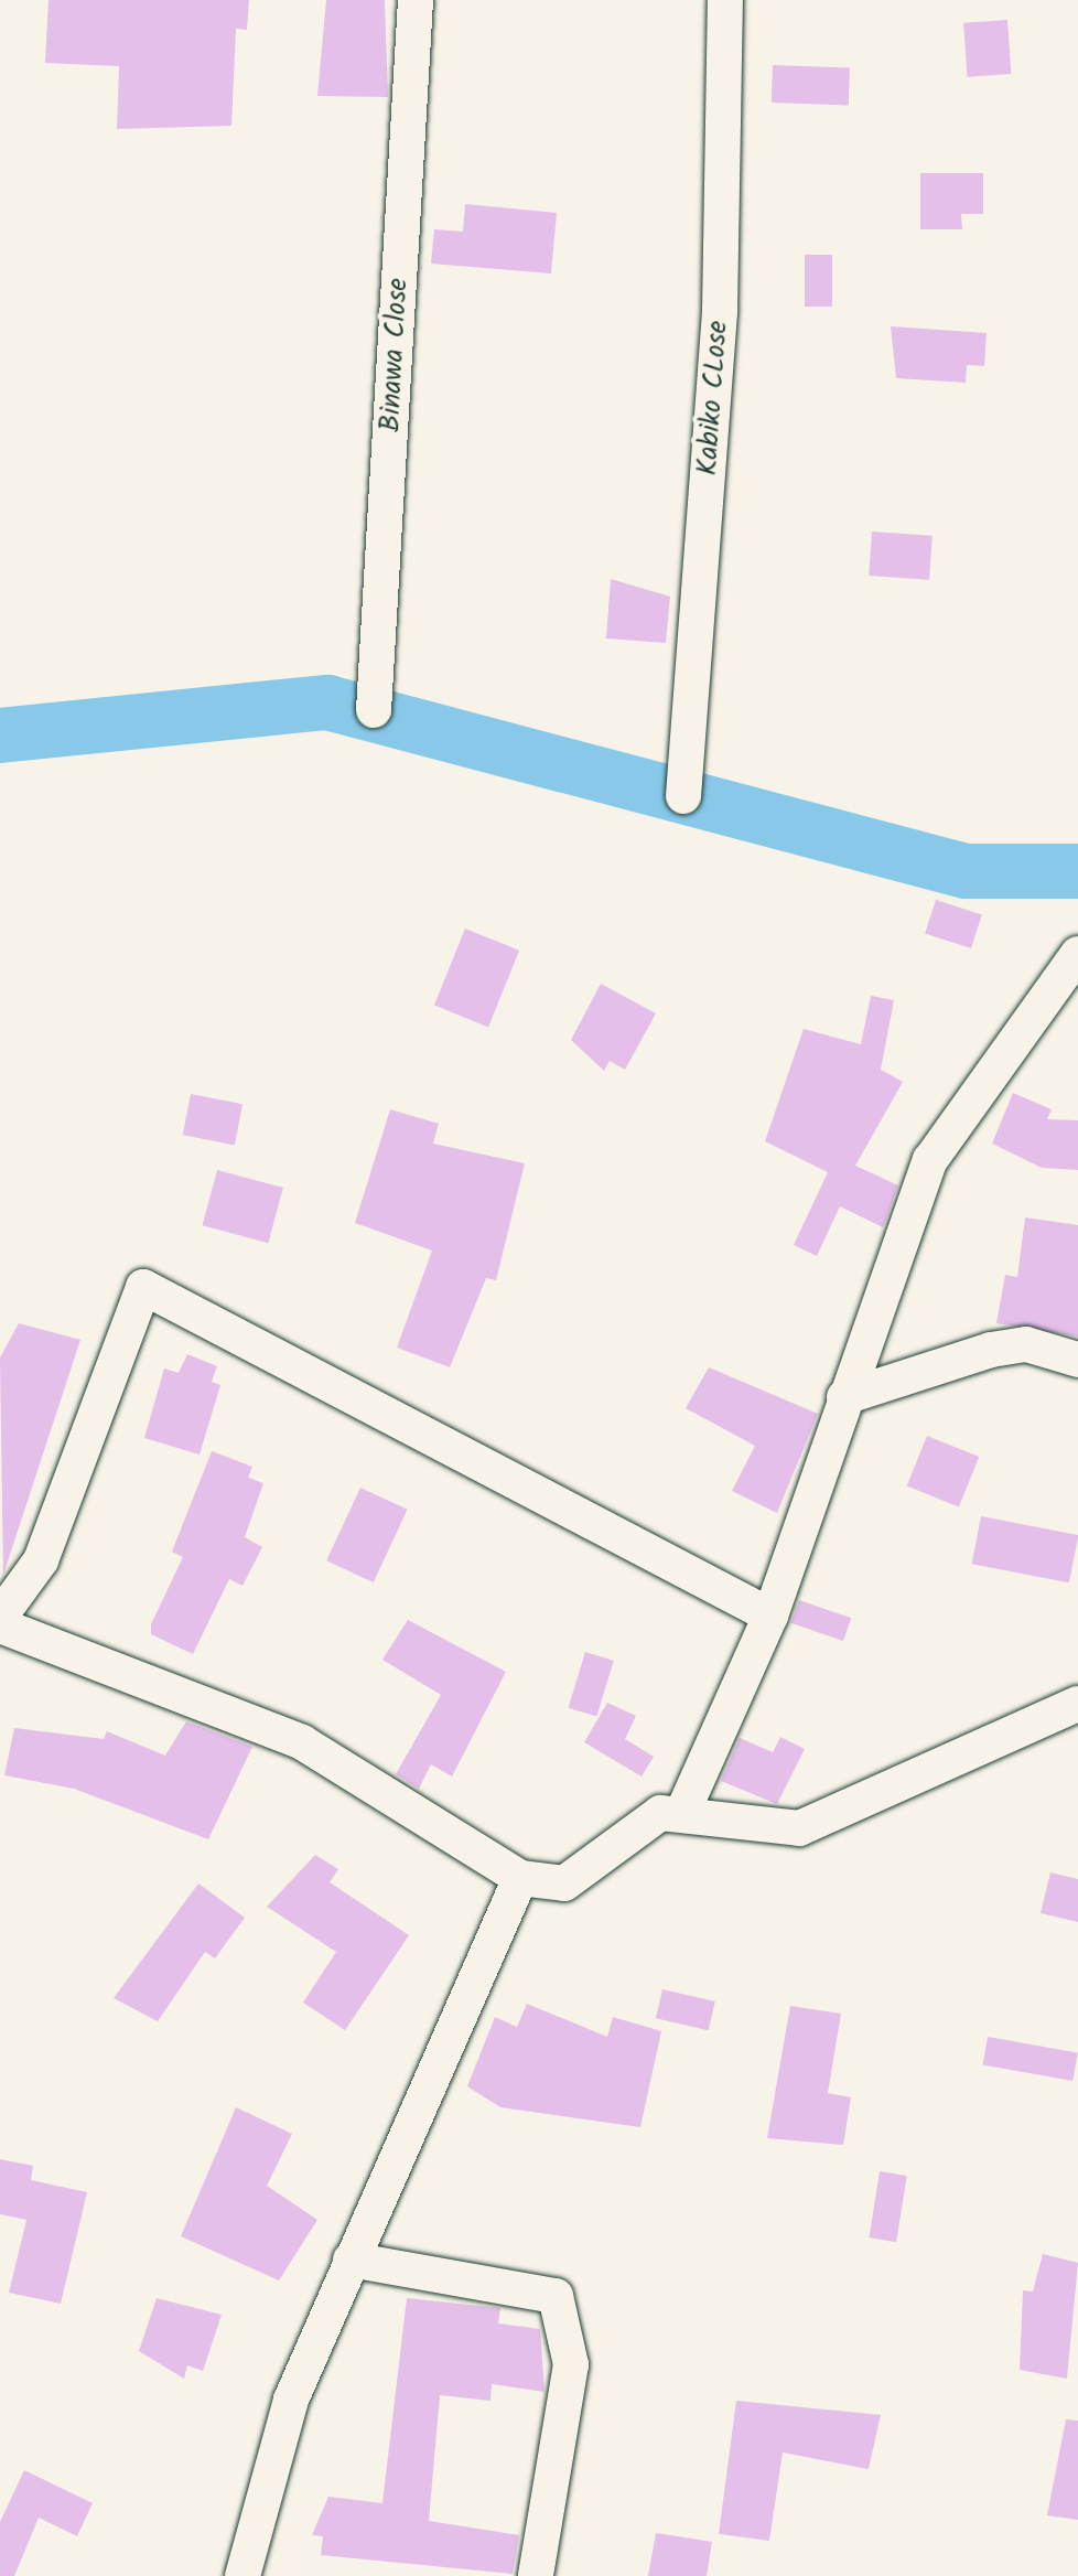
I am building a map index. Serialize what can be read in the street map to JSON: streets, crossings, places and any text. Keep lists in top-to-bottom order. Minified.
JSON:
{"streets":{"street":["Binawa Close","Kabiko CLose"]}}
